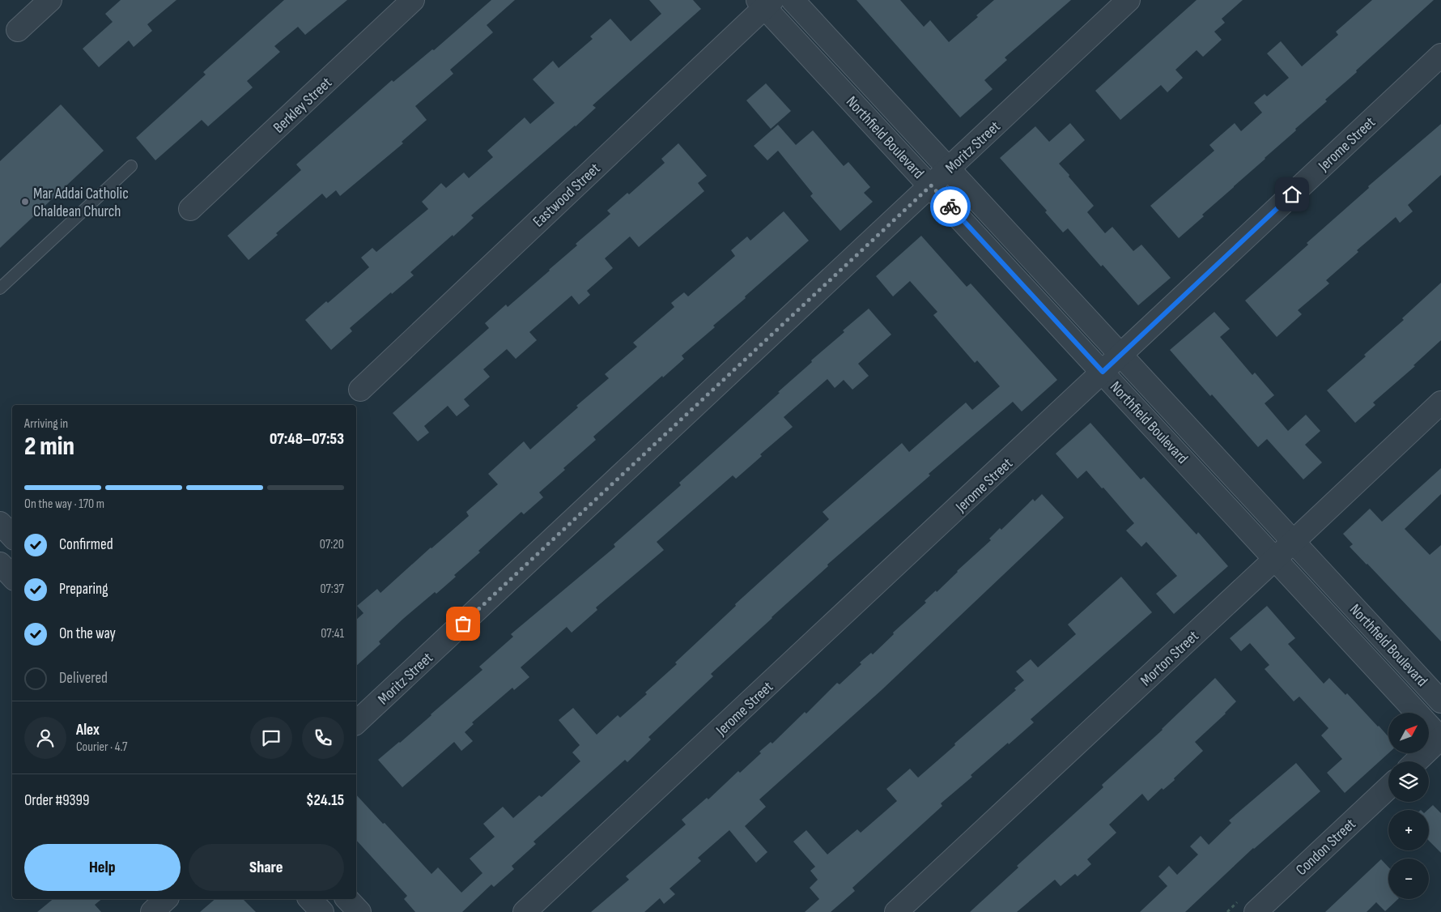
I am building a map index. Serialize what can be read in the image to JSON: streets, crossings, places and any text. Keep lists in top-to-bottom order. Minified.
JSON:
{"streets":{"street":["Berkley Street","Northfield Boulevard","Jerome Street","Moritz Street","Eastwood Street","Morton Street","Condon Street"]},"crossings":[["Northfield Boulevard","Jerome Street"],["Northfield Boulevard","Moritz Street"],["Northfield Boulevard","Eastwood Street"],["Northfield Boulevard","Morton Street"]],"places":["Mar Addai Catholic Chaldean Church"],"north":"top right","page":{"heading":["2 min","Arriving in","07:48–07:53"],"panel":["Alex","Courier · 4.7","Order #9399","$24.15"],"bar":"On the way · 170 m","list":[["Confirmed","07:20"],["Preparing","07:37"],["On the way","07:41"],"Delivered"],"map_buttons":["+","−"],"buttons":["Help","Share"]}}
